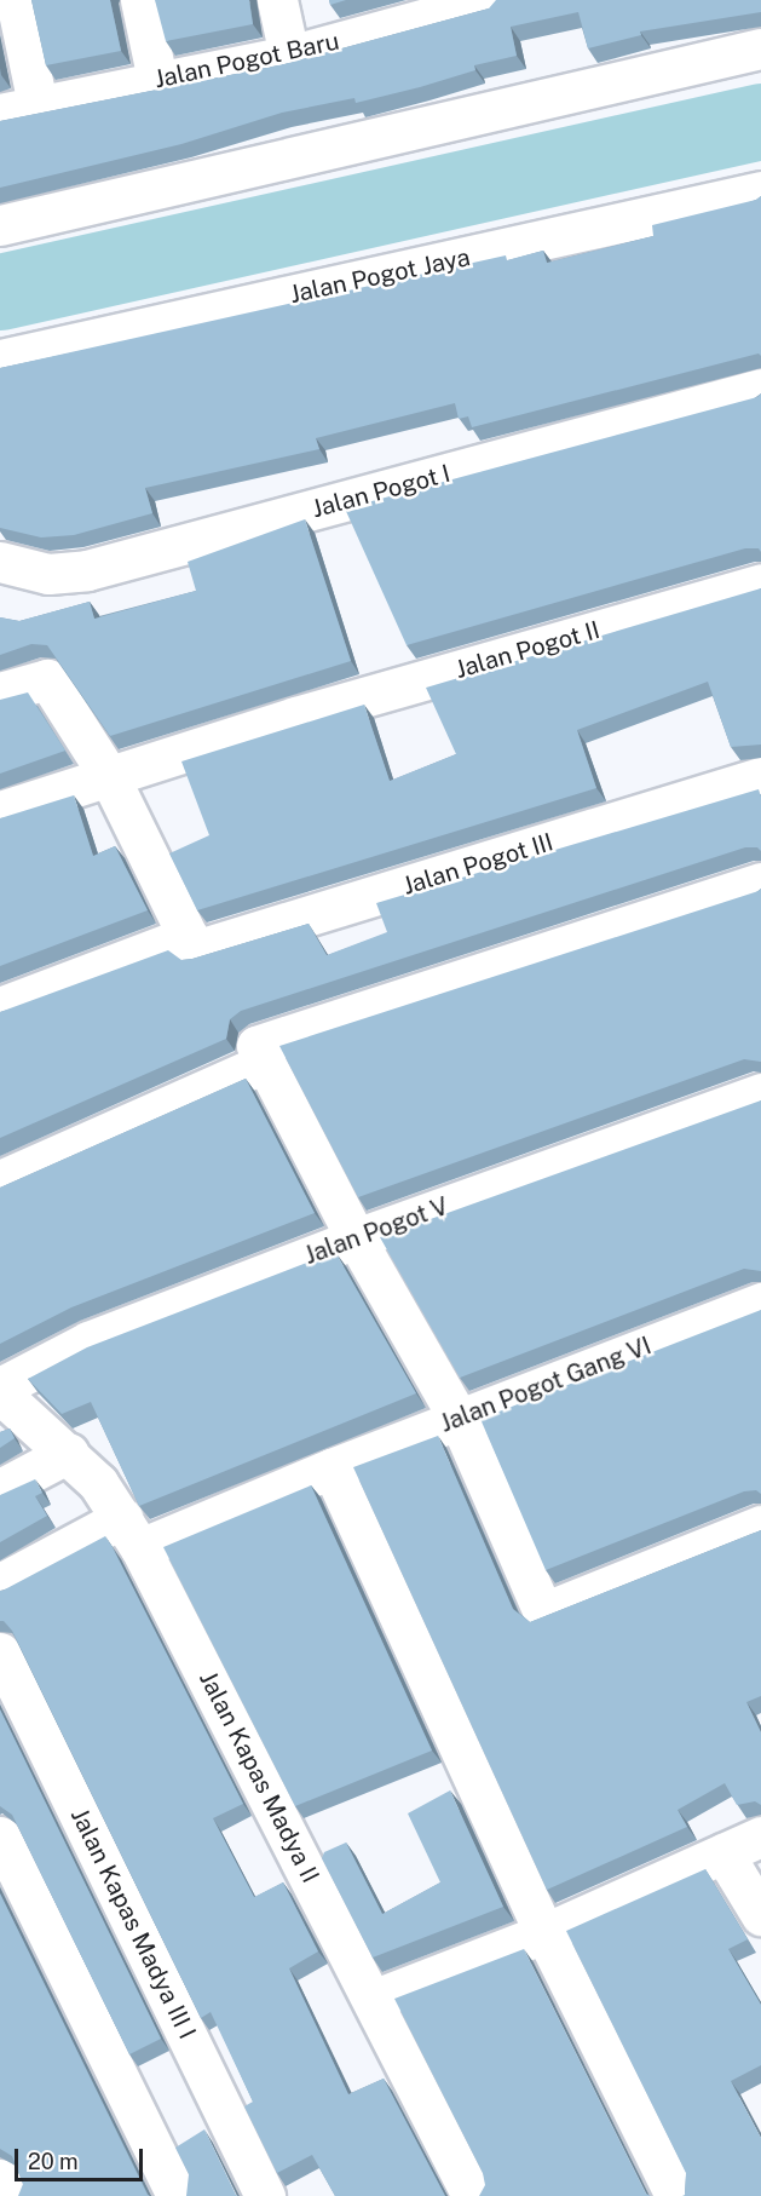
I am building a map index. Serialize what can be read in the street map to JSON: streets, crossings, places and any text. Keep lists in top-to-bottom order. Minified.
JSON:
{"streets":{"street":["Jalan Pogot Baru","Jalan Pogot Jaya","Jalan Pogot I","Jalan Pogot II","Jalan Pogot III","Jalan Pogot V","Jalan Pogot Gang VI","Jalan Kapas Madya II","Jalan Kapas Madya III I"]},"crossings":[["Jalan Pogot V","Jalan Kapas Madya II"],["Jalan Pogot Gang VI","Jalan Kapas Madya II"]],"scale_bar":"20 m"}
